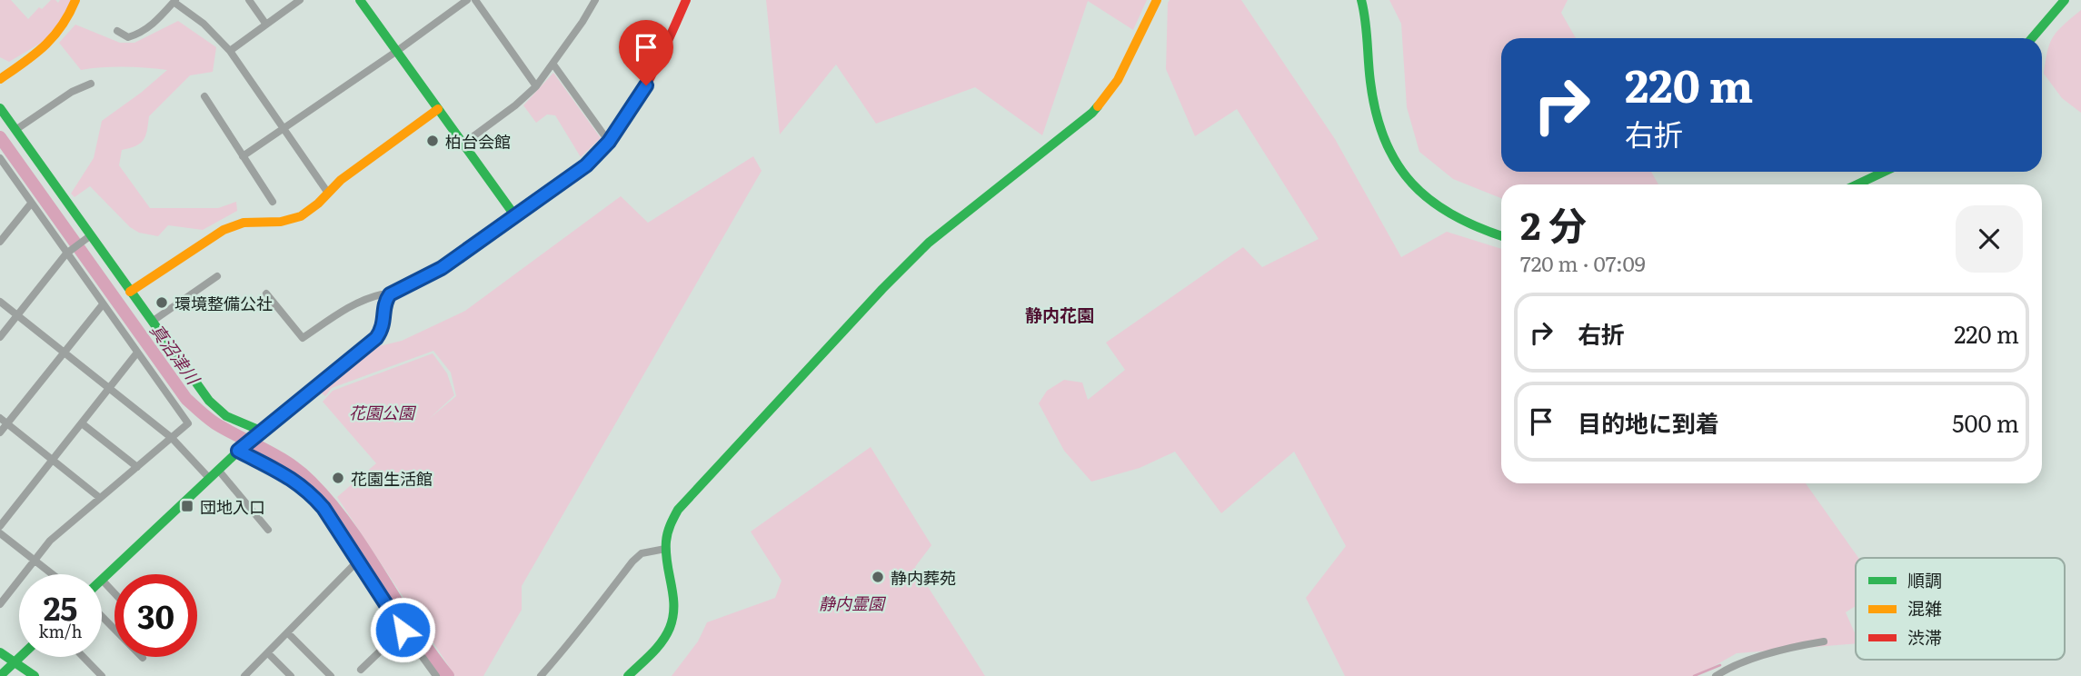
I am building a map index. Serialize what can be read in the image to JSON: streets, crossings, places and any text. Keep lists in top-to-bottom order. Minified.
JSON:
{"districts":["静内花園"],"water":["真沼津川"],"parks":["花園公園","静内霊園"],"places":{"other":["柏台会館","環境整備公社","花園生活館","静内葬苑"],"transit":["団地入口"]},"legend":["順調","混雑","渋滞"],"page":{"turn":["220 m","右折"],"heading":["2 分","720 m · 07:09"],"list":[{"name":"右折","value":"220 m"},{"name":"目的地に到着","value":"500 m"}],"speed":"25 km/h","limit":"30"}}
